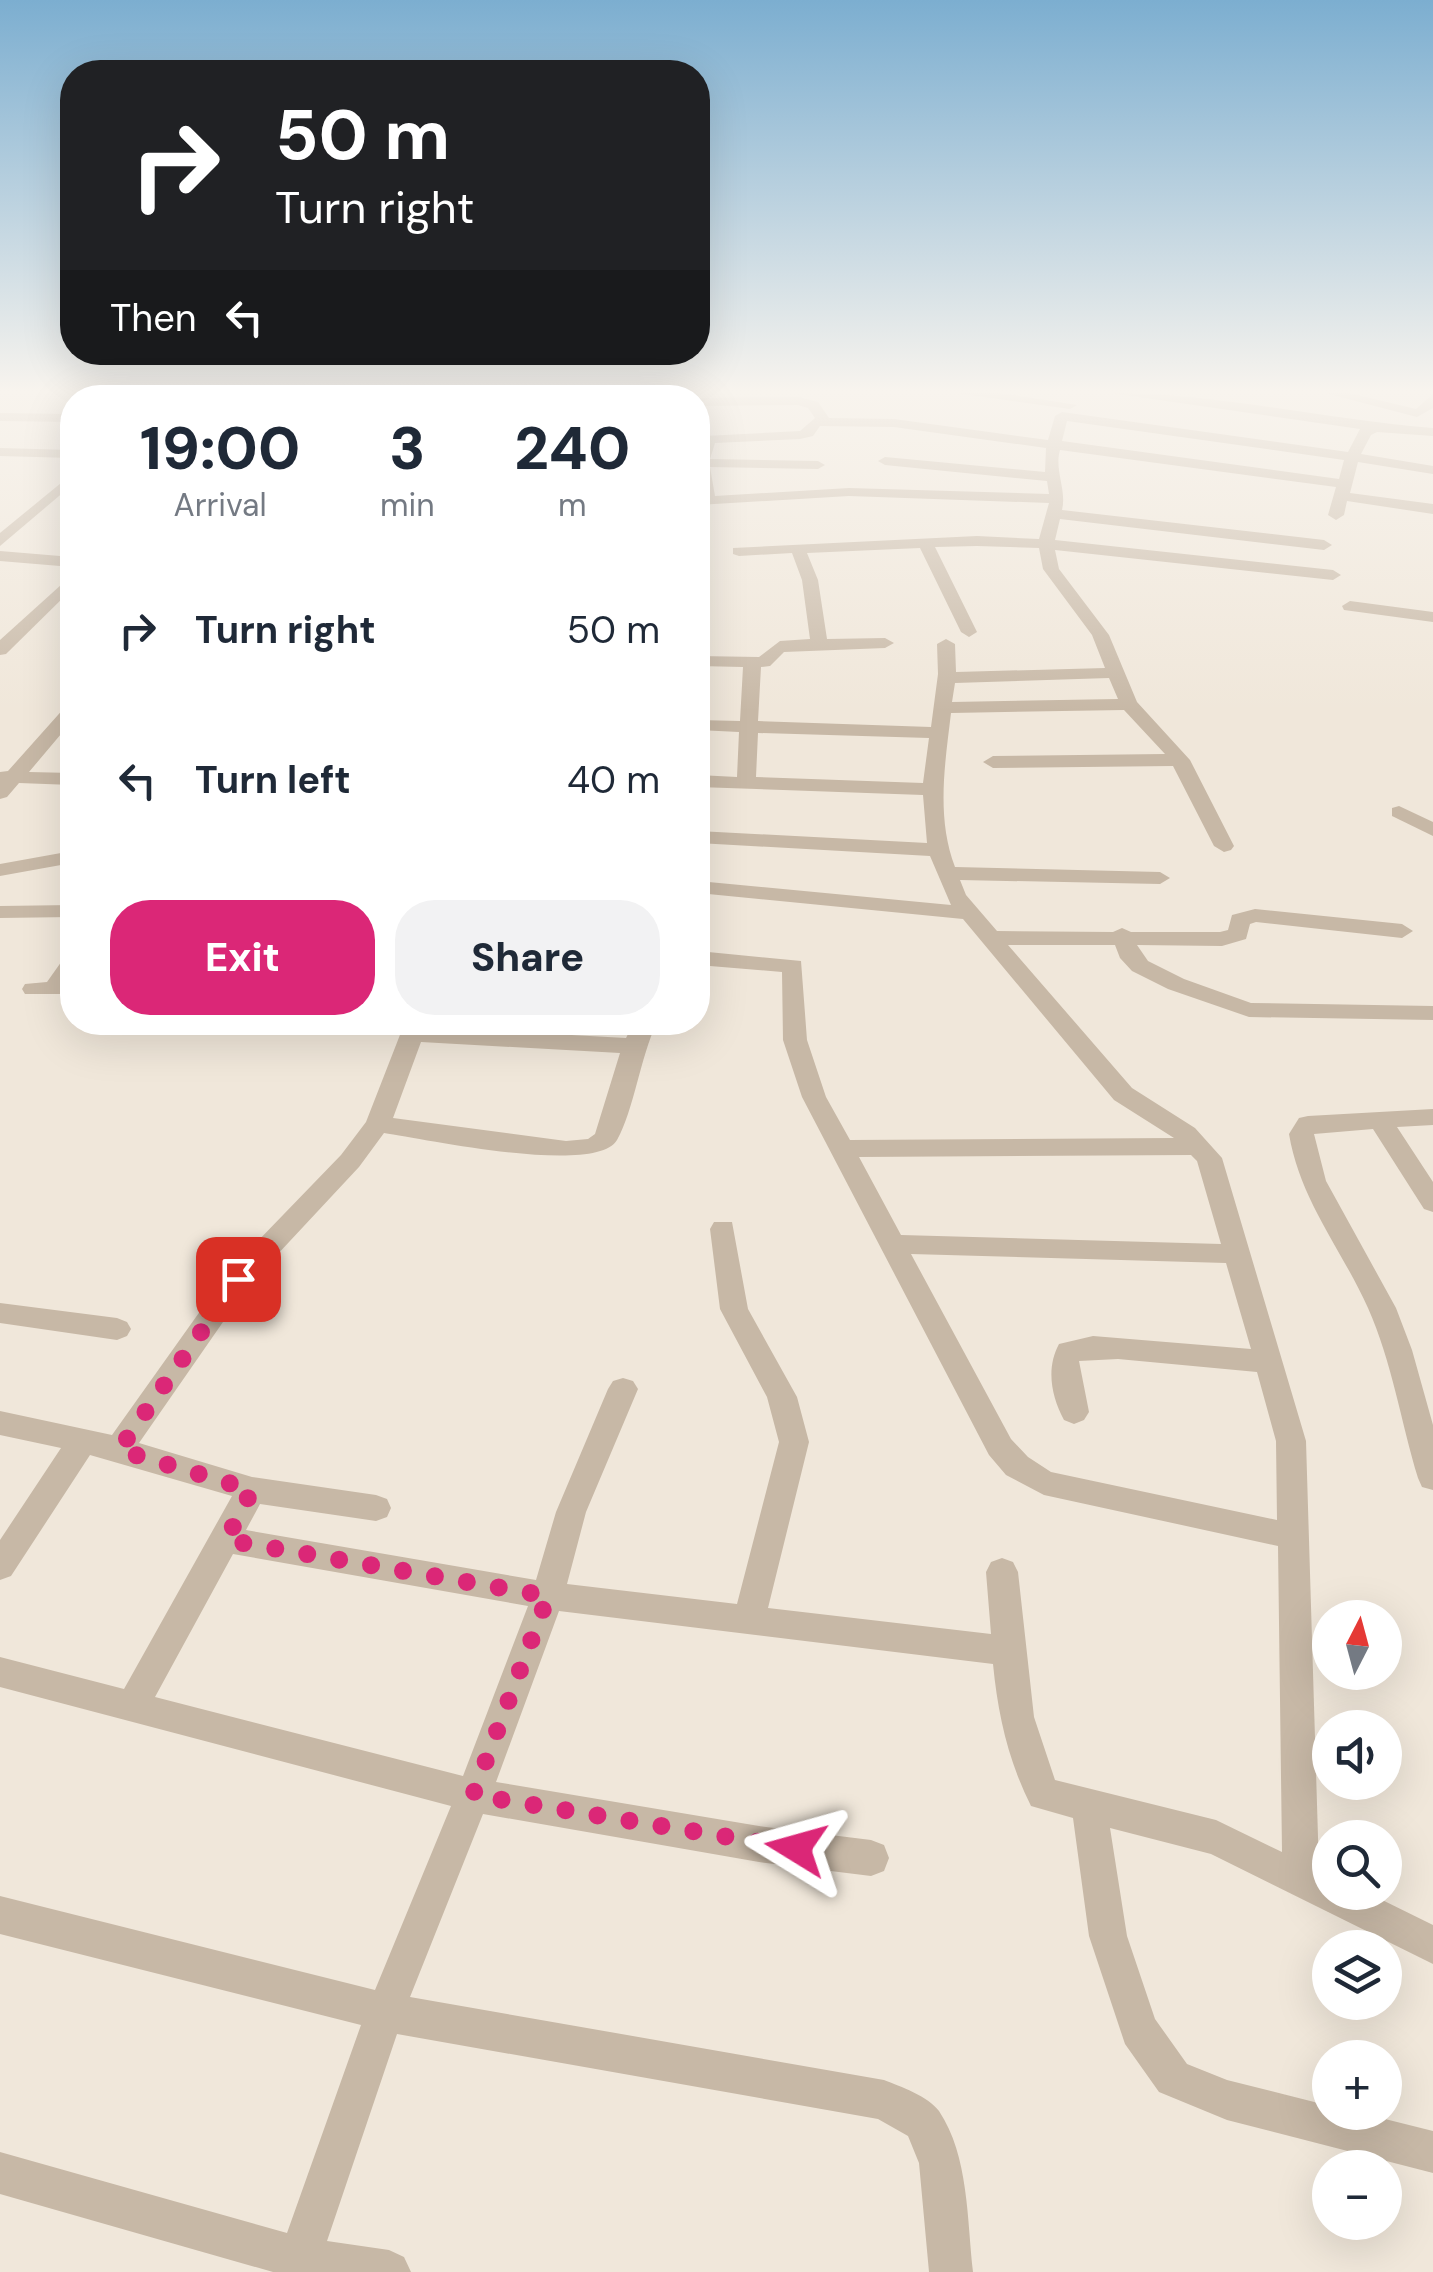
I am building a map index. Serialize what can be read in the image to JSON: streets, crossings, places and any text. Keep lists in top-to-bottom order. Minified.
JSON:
{"north":"top","page":{"turn":["50 m","Turn right"],"then":"Then","eta":["19:00","Arrival","3","min","240","m"],"list":[{"name":"Turn right","value":"50 m"},{"name":"Turn left","value":"40 m"}],"buttons":["Exit","Share"],"map_buttons":["+","−"]}}
